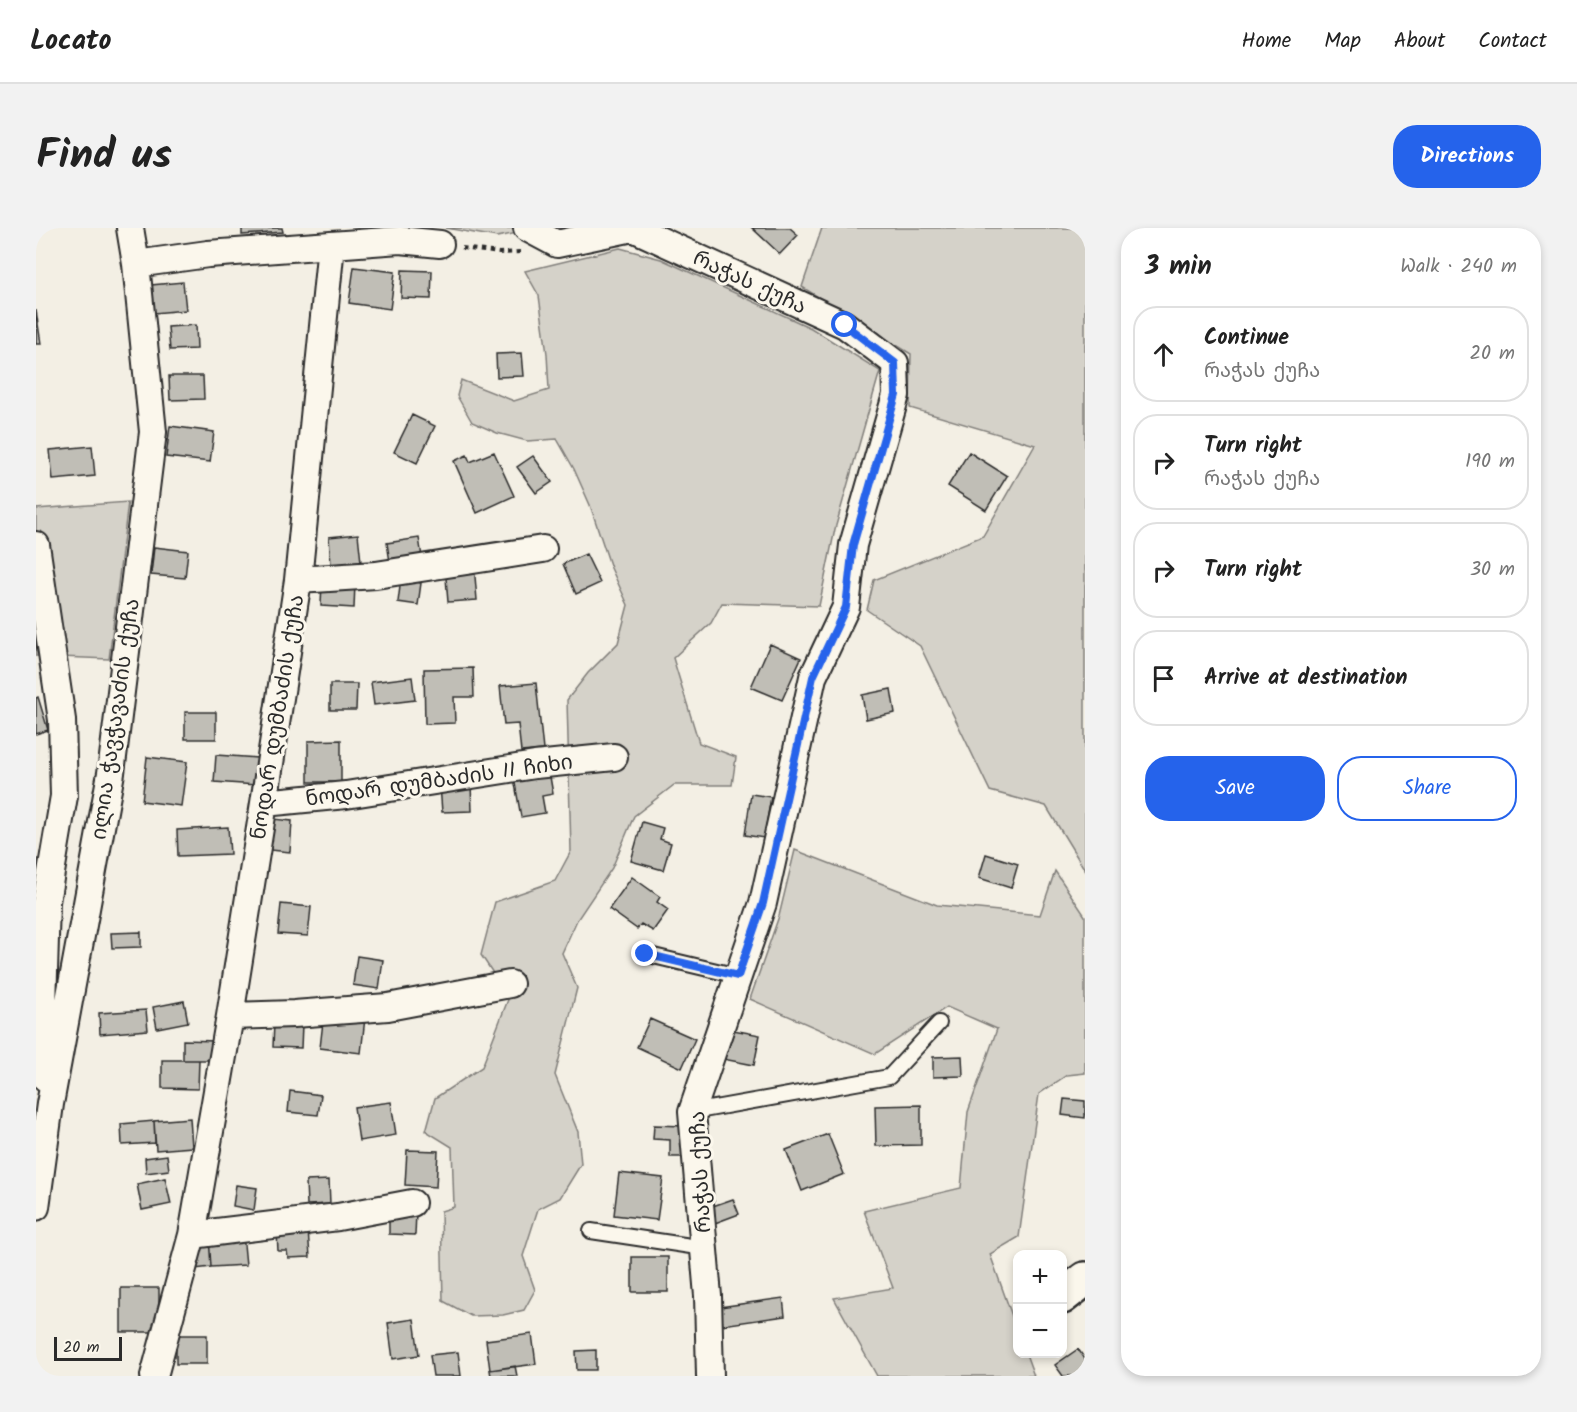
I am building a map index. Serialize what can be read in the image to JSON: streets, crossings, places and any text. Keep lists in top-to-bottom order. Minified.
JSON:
{"streets":{"street":["რაჭას ქუჩა","ნოდარ დუმბაძის ქუჩა","ილია ჭავჭავაძის ქუჩა","ნოდარ დუმბაძის II ჩიხი"]},"crossings":[["ნოდარ დუმბაძის ქუჩა","ნოდარ დუმბაძის II ჩიხი"]],"scale_bar":"20 m","page":{"header":"Locato","nav":["Home","Map","About","Contact"],"title":"Find us","buttons":["Directions",["Save","Share"]],"heading":["3 min","Walk · 240 m"],"list":[["Continue","რაჭას ქუჩა","20 m"],["Turn right","რაჭას ქუჩა","190 m"],["Turn right","30 m"],"Arrive at destination"],"map_buttons":["+","−"],"scale":"20 m"}}
